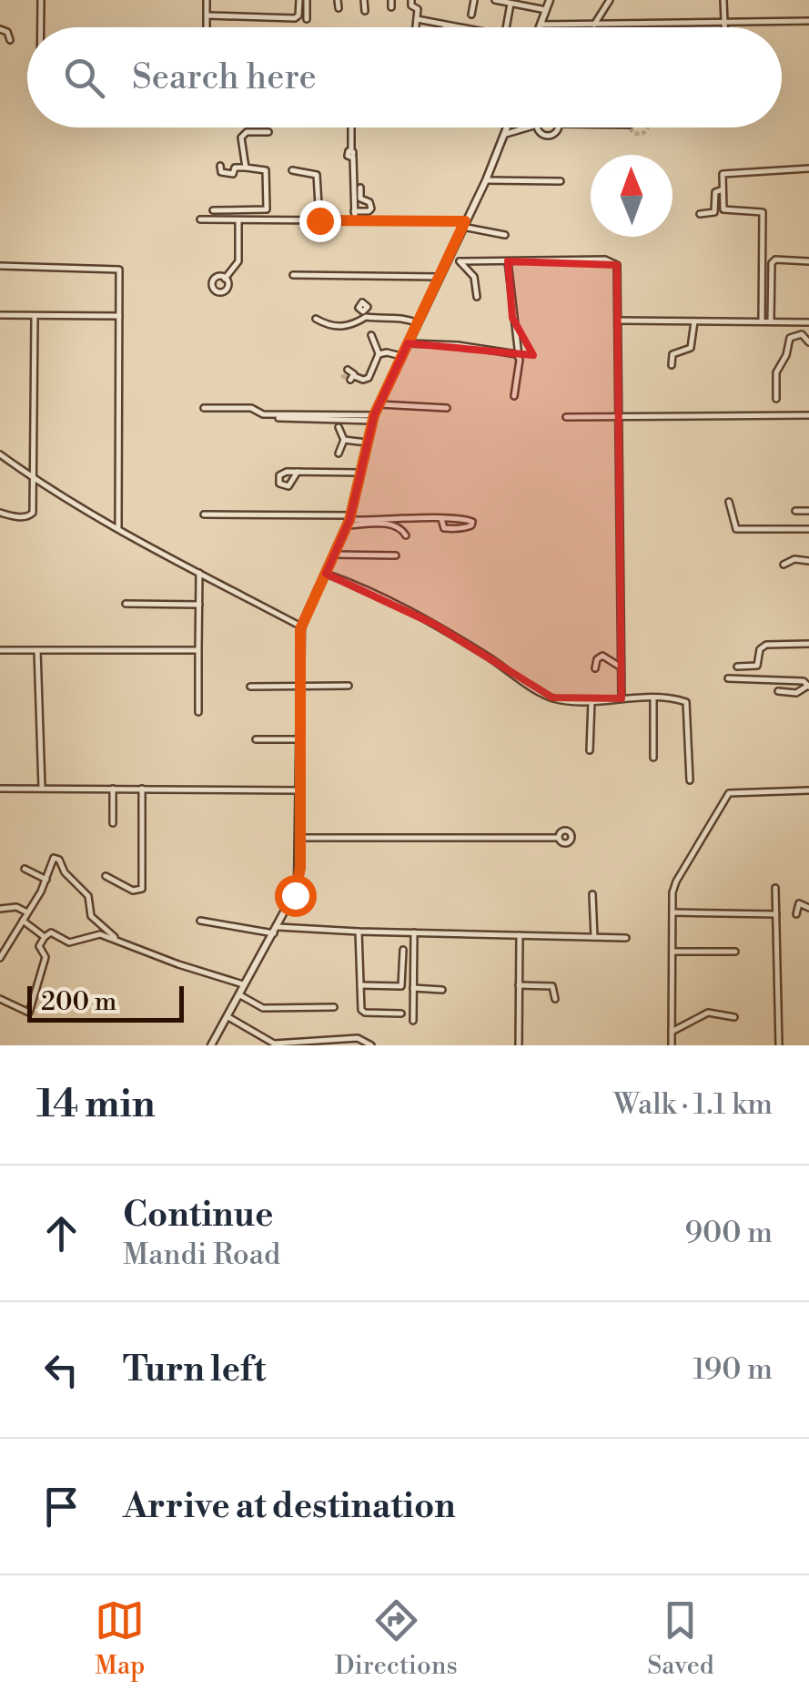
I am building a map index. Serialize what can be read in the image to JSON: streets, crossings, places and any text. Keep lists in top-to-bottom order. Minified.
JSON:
{"scale_bar":"200 m","north":"top","page":{"search":"Search here","scale":"200 m","heading":["14 min","Walk · 1.1 km"],"list":[["Continue","Mandi Road","900 m"],["Turn left","190 m"],"Arrive at destination"],"nav":["Map","Directions","Saved"]}}
